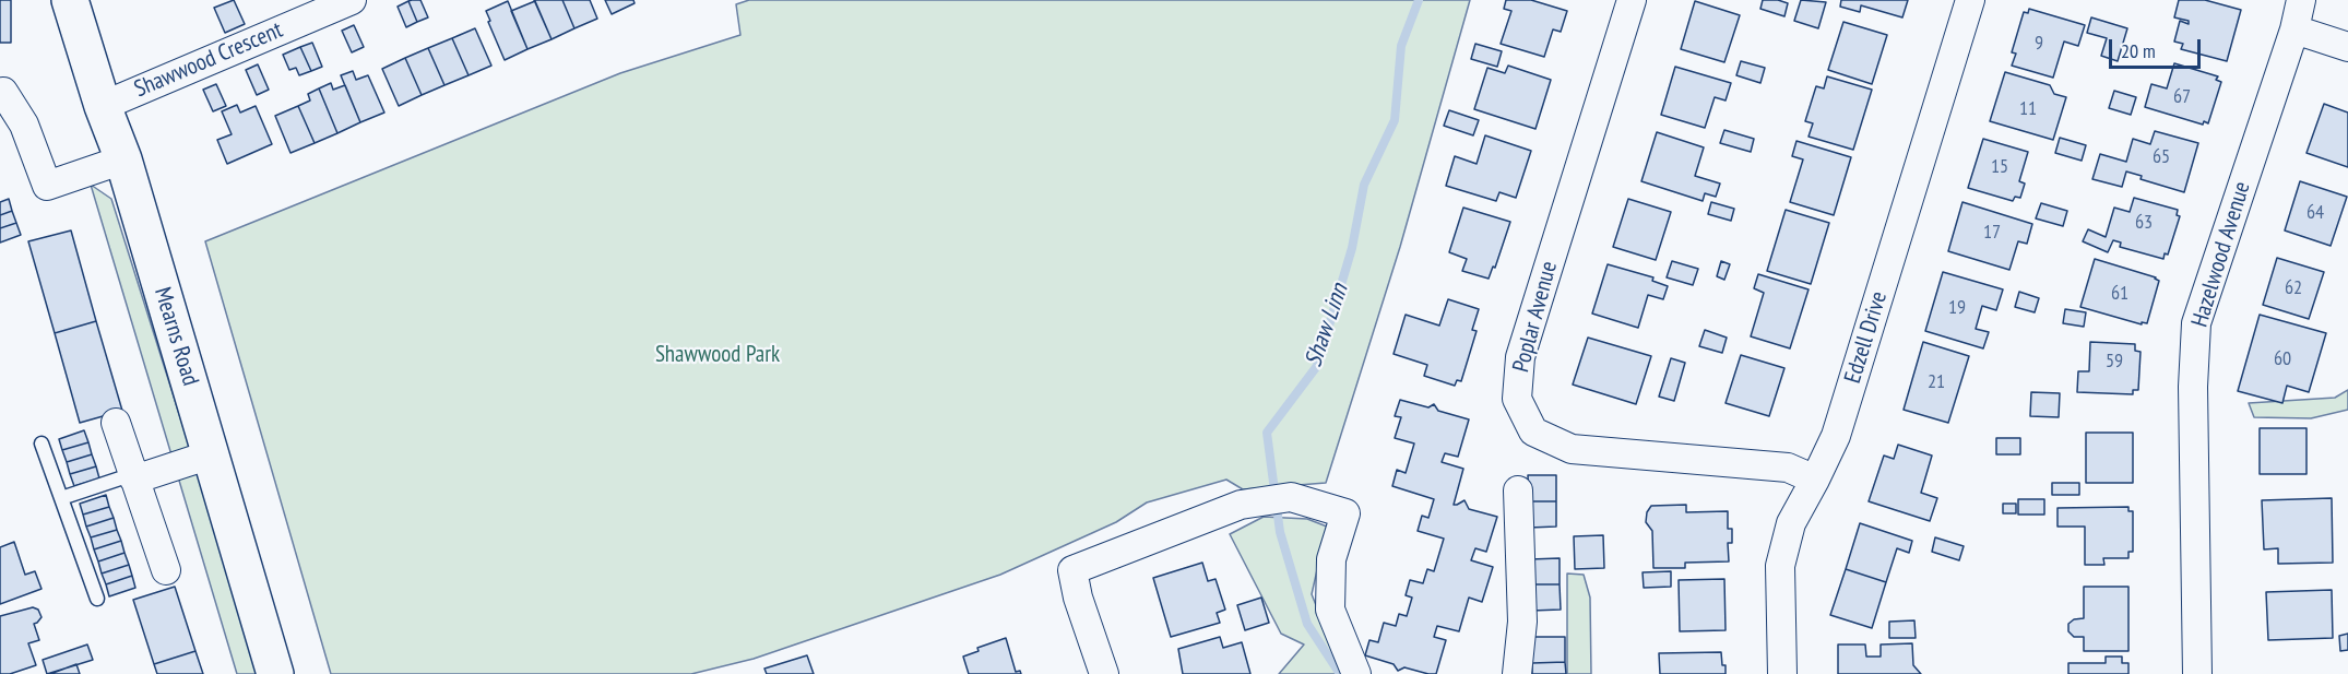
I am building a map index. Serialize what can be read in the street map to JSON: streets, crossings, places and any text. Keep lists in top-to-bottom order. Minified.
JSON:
{"streets":{"street":["Shawwood Crescent","Hazelwood Avenue","Poplar Avenue","Mearns Road","Edzell Drive"]},"crossings":[["Shawwood Crescent","Mearns Road"],["Poplar Avenue","Edzell Drive"]],"water":["Shaw Linn"],"parks":["Shawwood Park"],"house_numbers":["9","67","11","65","15","64","63","17","62","61","19","60","59","21"],"scale_bar":"20 m"}
